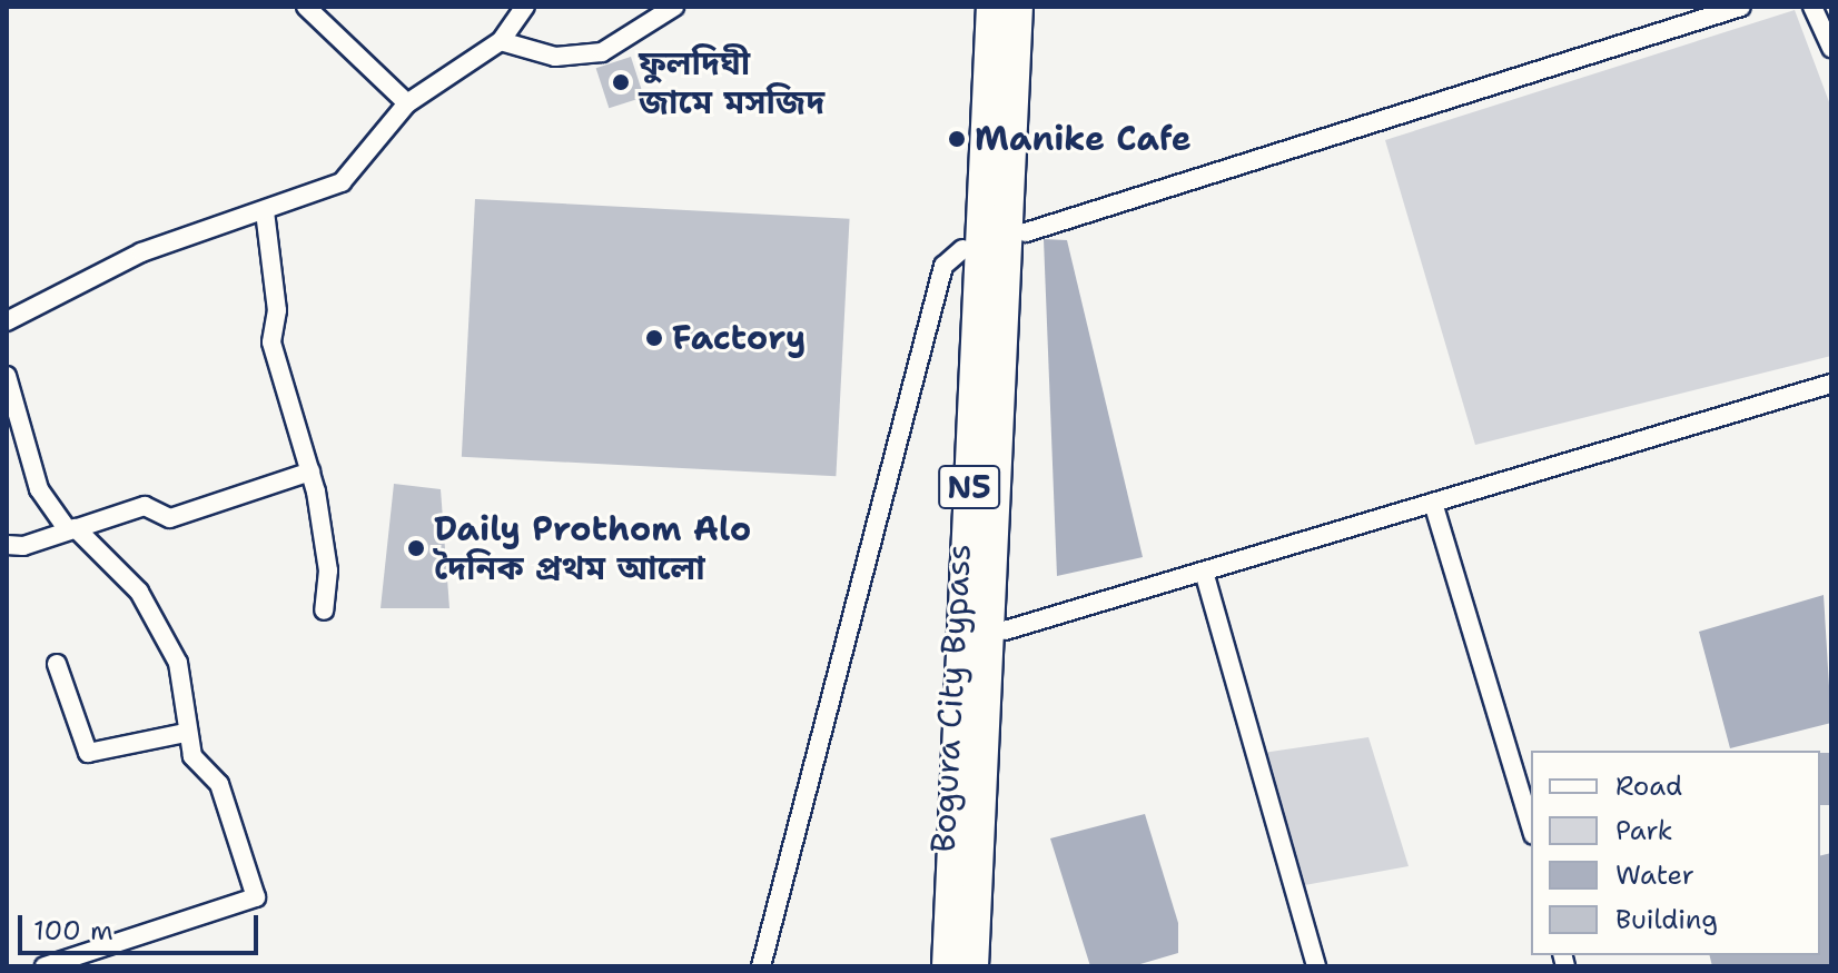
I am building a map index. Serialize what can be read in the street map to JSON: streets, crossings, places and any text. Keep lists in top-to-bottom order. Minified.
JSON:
{"streets":{"highway":["N5","Bogura City Bypass"]},"places":["ফুলদিঘী জামে মসজিদ","Manike Cafe","Factory","Daily Prothom Alo দৈনিক প্রথম আলো"],"legend":["Road","Park","Water","Building"],"scale_bar":"100 m"}
